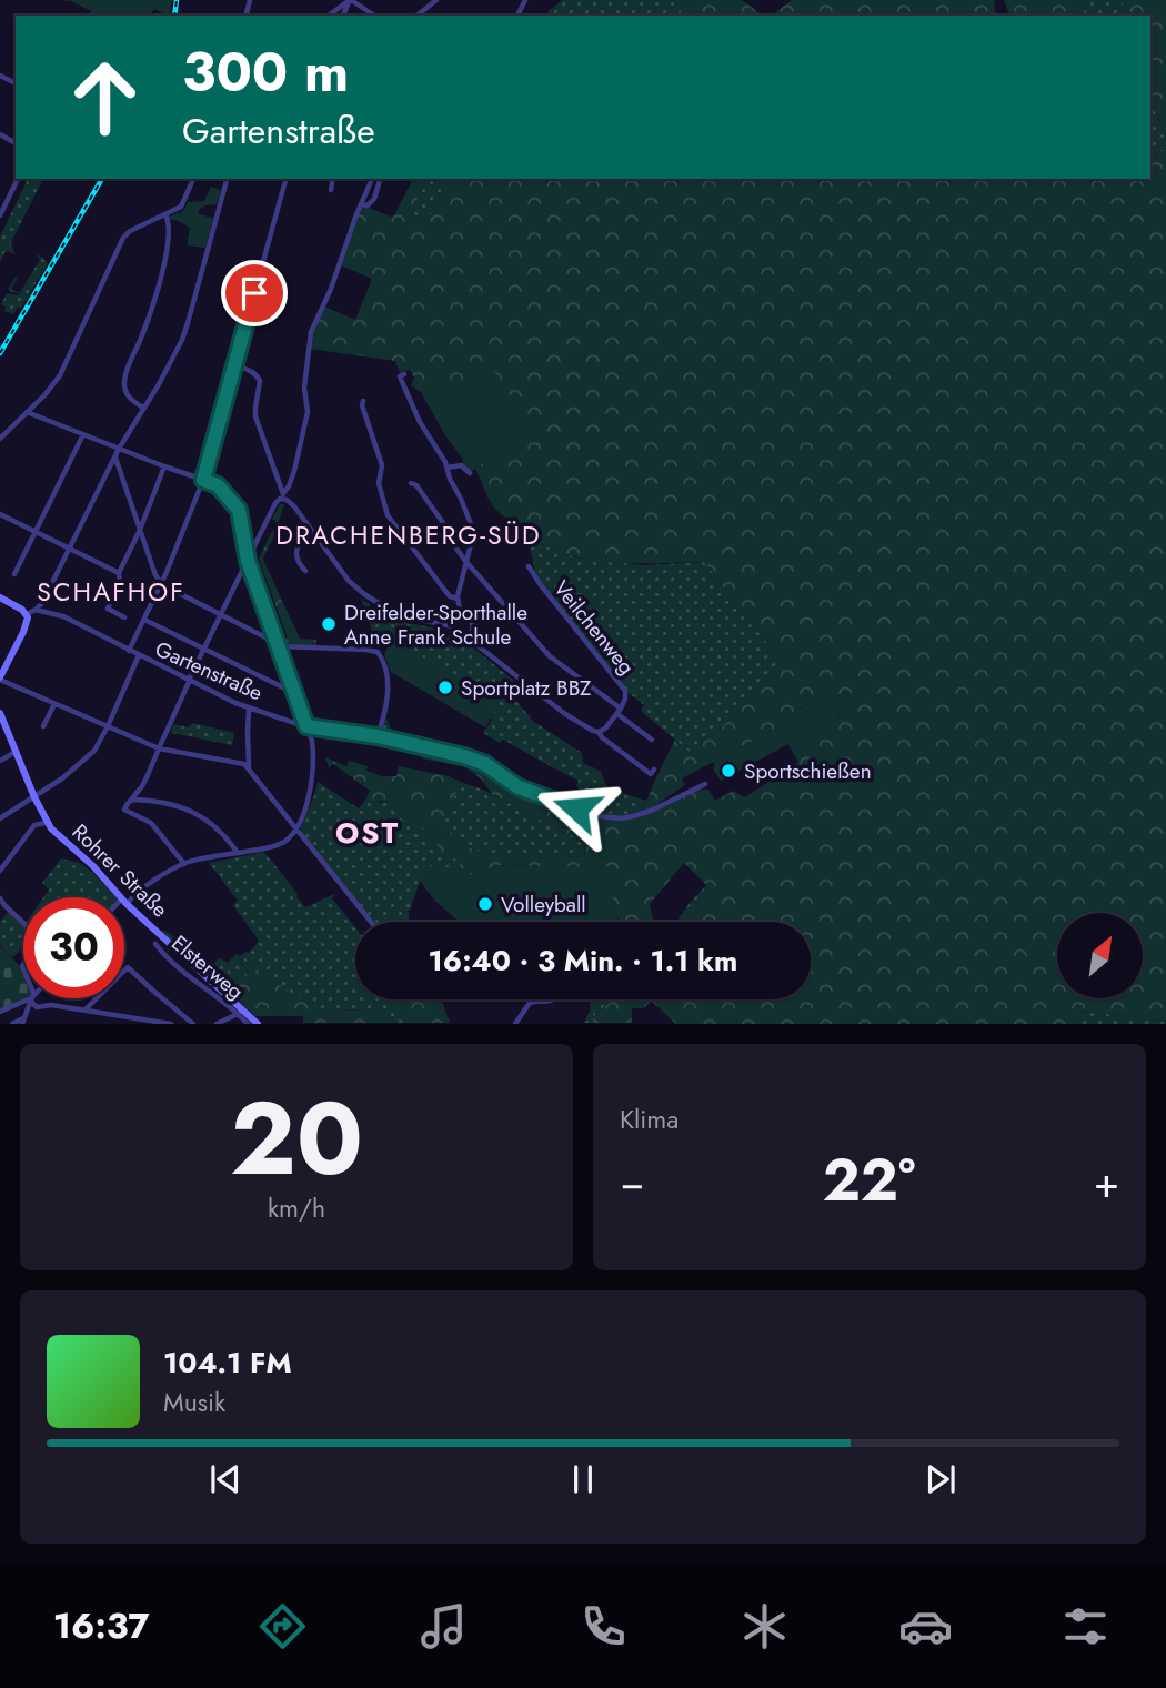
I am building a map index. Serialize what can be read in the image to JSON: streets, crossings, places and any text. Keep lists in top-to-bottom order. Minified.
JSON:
{"streets":{"main road":["Rohrer Straße"],"street":["Veilchenweg","Gartenstraße","Elsterweg"]},"crossings":[["Rohrer Straße","Elsterweg"]],"districts":["DRACHENBERG-SÜD","SCHAFHOF","OST"],"places":["Dreifelder-Sporthalle Anne Frank Schule","Sportplatz BBZ","Sportschießen","Volleyball"],"north":"top right","page":{"turn":["300 m","Gartenstraße"],"limit":"30","trip":"16:40 · 3 Min. · 1.1 km","tile":[["20","km/h"],"Klima"],"heat":["−","22°","+"],"song":["104.1 FM","Musik"],"tabs":"16:37"}}
